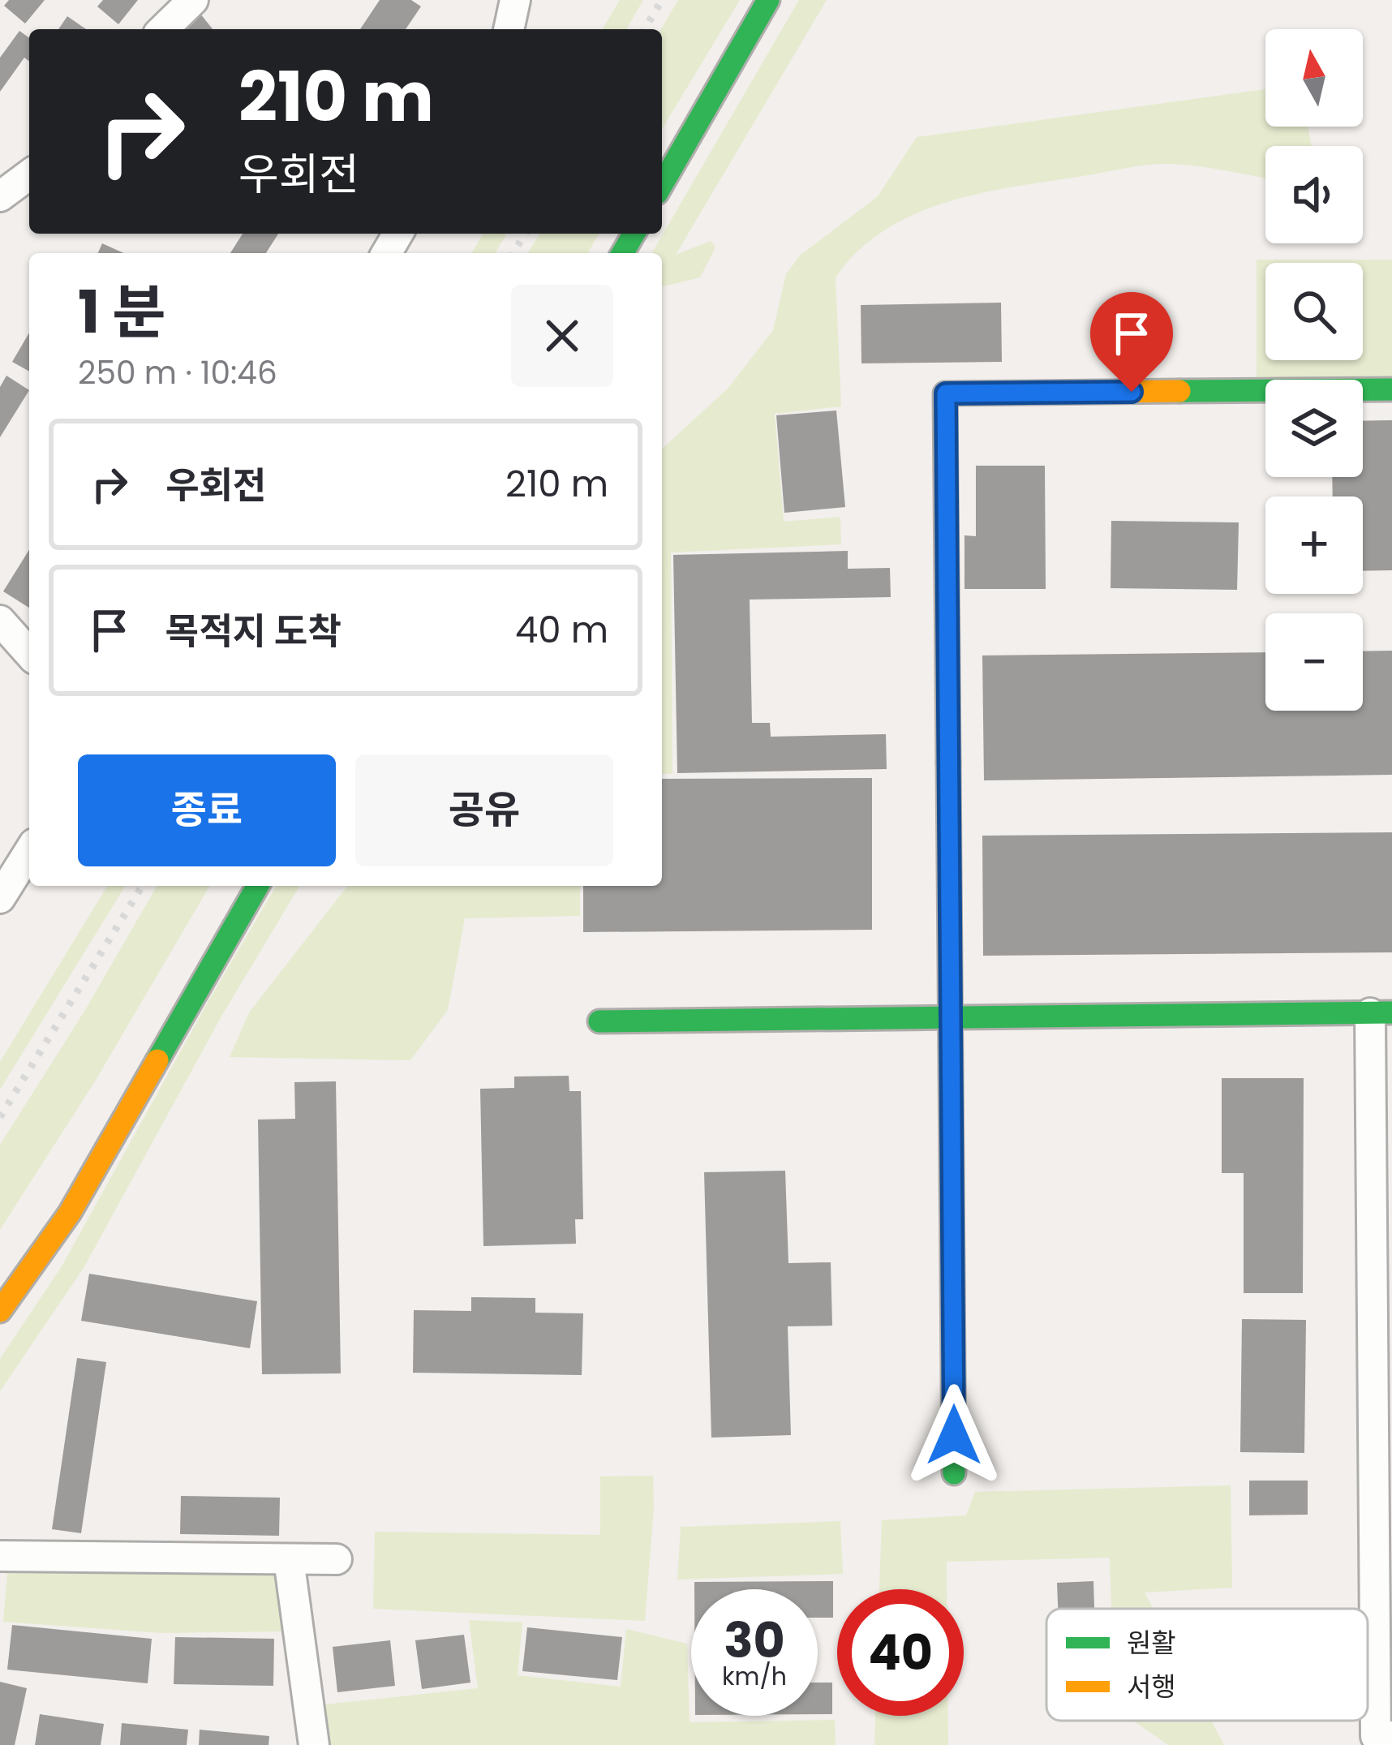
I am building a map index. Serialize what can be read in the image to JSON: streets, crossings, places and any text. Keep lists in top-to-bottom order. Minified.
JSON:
{"legend":["원활","서행"],"north":"top","page":{"map_buttons":["+","−"],"turn":["210 m","우회전"],"heading":["1 분","250 m · 10:46"],"list":[{"name":"우회전","value":"210 m"},{"name":"목적지 도착","value":"40 m"}],"buttons":["종료","공유"],"speed":"30 km/h","limit":"40"}}
